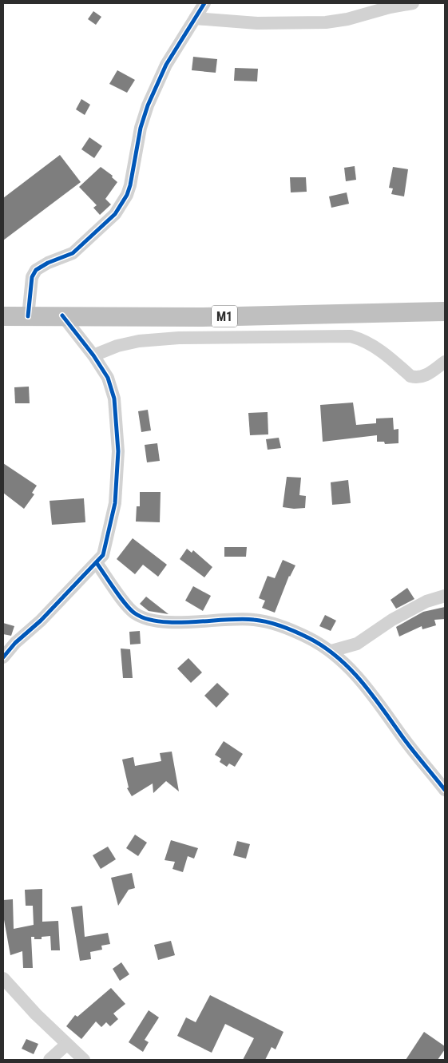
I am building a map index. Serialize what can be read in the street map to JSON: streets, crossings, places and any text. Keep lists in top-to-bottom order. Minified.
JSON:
{"streets":{"highway":["M1"]}}
